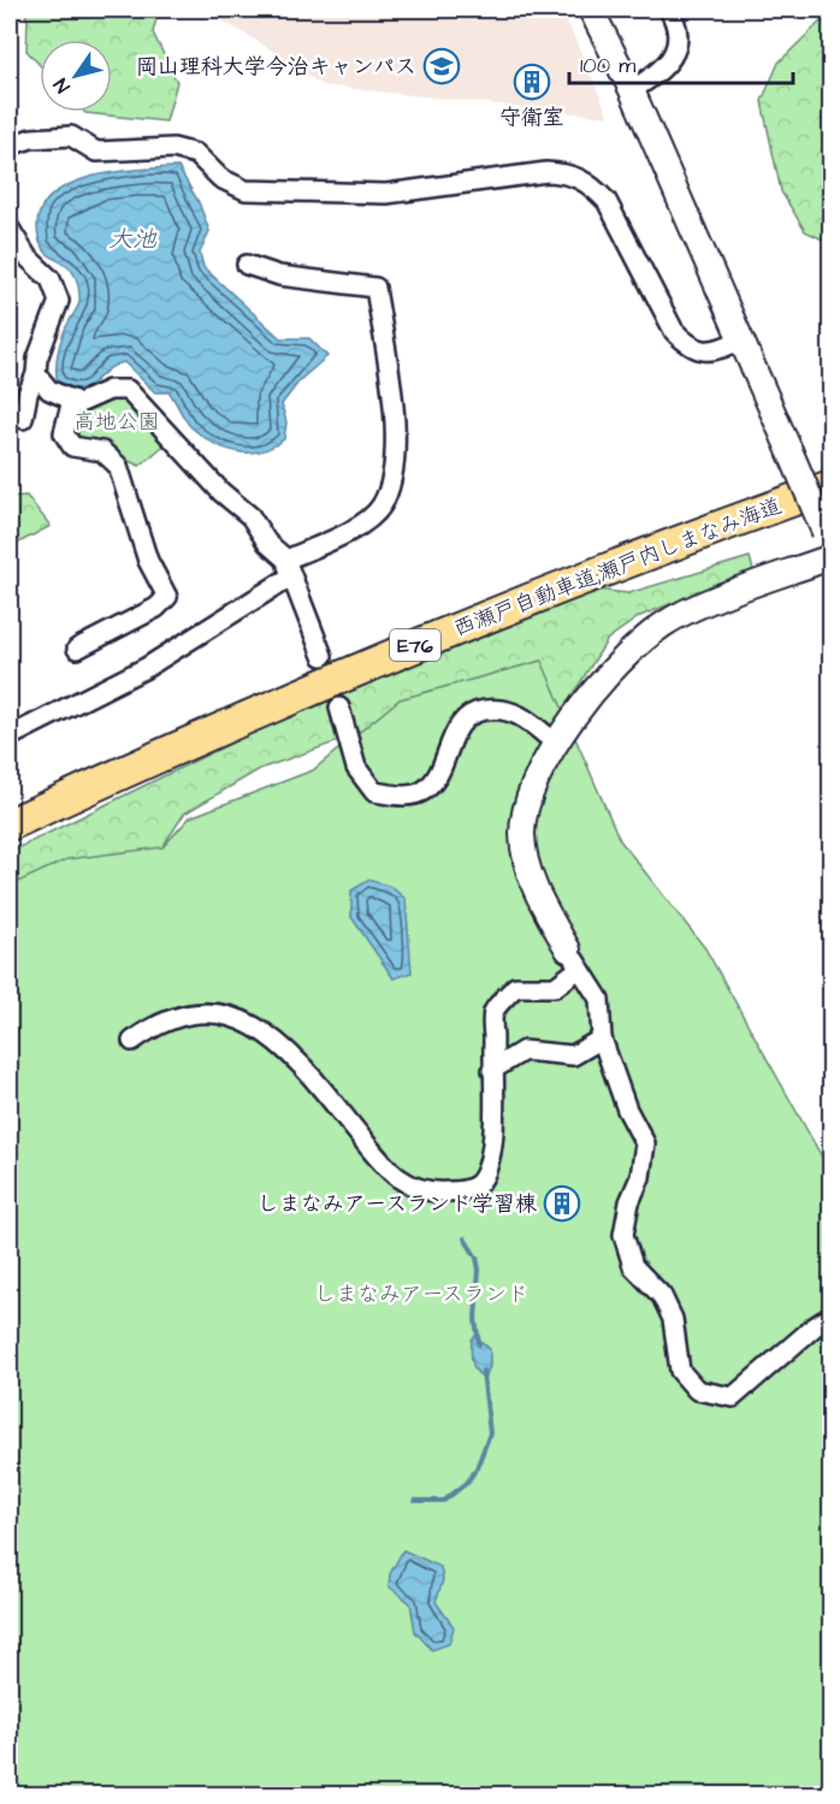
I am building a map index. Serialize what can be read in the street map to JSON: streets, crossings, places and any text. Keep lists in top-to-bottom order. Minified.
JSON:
{"streets":{"highway":["西瀬戸自動車道;瀬戸内しまなみ海道","E76"]},"water":["大池"],"parks":["高地公園","しまなみアースランド"],"places":{"school or university":["岡山理科大学今治キャンパス"],"building":["守衛室","しまなみアースランド学習棟"]},"scale_bar":"100 m","north":"bottom left"}
